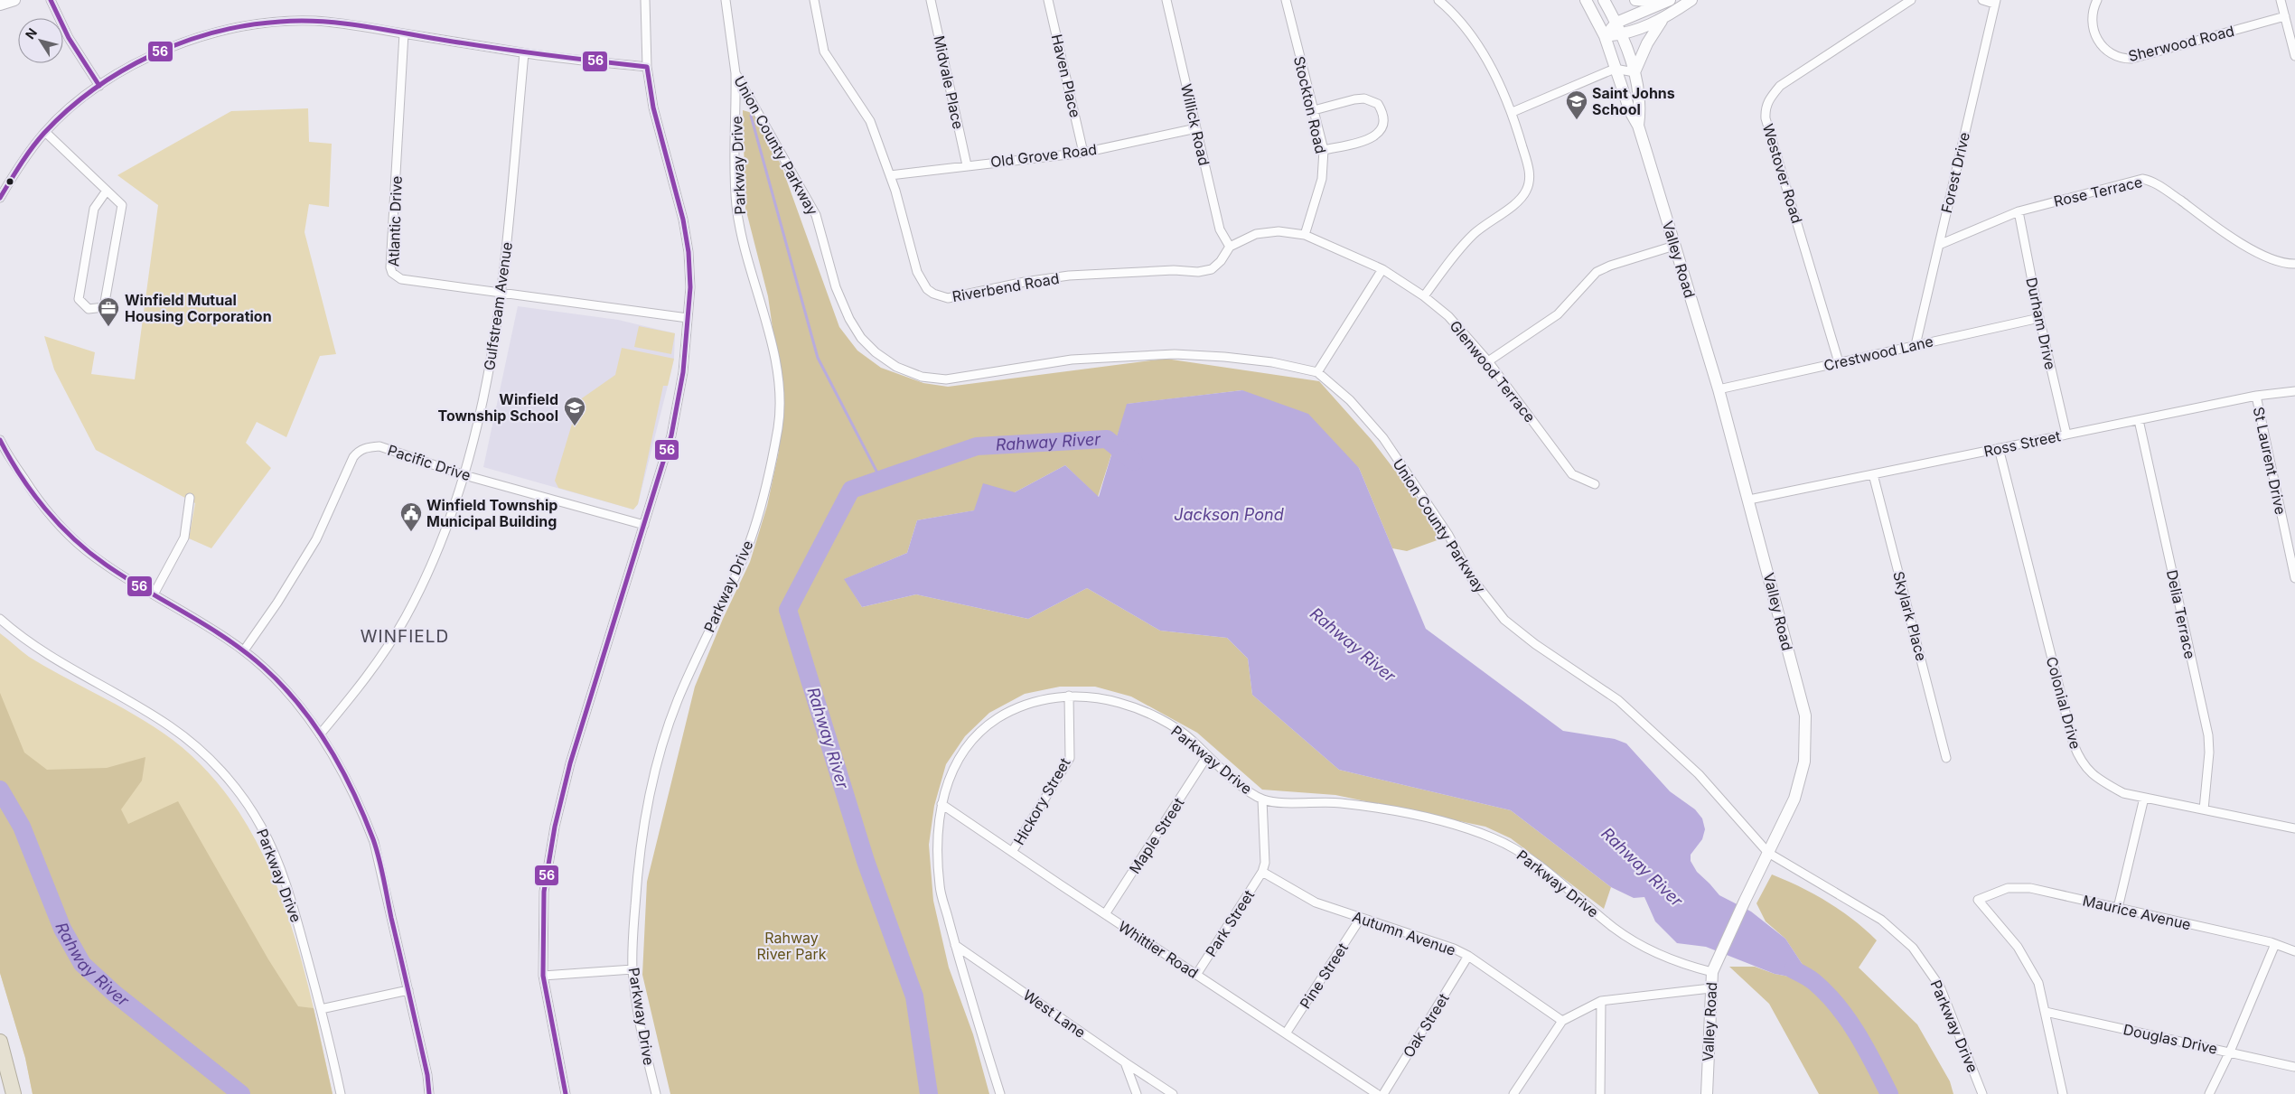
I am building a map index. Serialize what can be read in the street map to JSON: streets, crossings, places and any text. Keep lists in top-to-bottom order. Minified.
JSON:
{"streets":{"street":["Sherwood Road","Haven Place","Midvale Place","Stockton Road","Willick Road","Union County Parkway","Old Grove Road","Parkway Drive","Forest Drive","Westover Road","Rose Terrace","Atlantic Drive","Valley Road","Riverbend Road","Gulfstream Avenue","Durham Drive","Crestwood Lane","Glenwood Terrace","Ross Street","St Laurent Drive","Pacific Drive","Delia Terrace","Skylark Place","Colonial Drive","Hickory Street","Maple Street","Maurice Avenue","Park Street","Autumn Avenue","Whittier Road","Pine Street","West Lane","Oak Street","Douglas Drive"]},"crossings":[["Haven Place","Old Grove Road"],["Midvale Place","Old Grove Road"],["Stockton Road","Riverbend Road"],["Stockton Road","Glenwood Terrace"],["Willick Road","Old Grove Road"],["Willick Road","Riverbend Road"],["Union County Parkway","Parkway Drive"],["Union County Parkway","Valley Road"],["Old Grove Road","Riverbend Road"],["Parkway Drive","Valley Road"],["Parkway Drive","Hickory Street"],["Parkway Drive","Maple Street"],["Parkway Drive","Whittier Road"],["Parkway Drive","West Lane"],["Forest Drive","Rose Terrace"],["Forest Drive","Crestwood Lane"],["Westover Road","Crestwood Lane"],["Rose Terrace","Durham Drive"],["Atlantic Drive","Gulfstream Avenue"],["Valley Road","Crestwood Lane"],["Valley Road","Ross Street"],["Riverbend Road","Glenwood Terrace"],["Gulfstream Avenue","Pacific Drive"],["Durham Drive","Crestwood Lane"],["Durham Drive","Ross Street"],["Ross Street","St Laurent Drive"],["Ross Street","Delia Terrace"],["Ross Street","Skylark Place"],["Ross Street","Colonial Drive"],["Delia Terrace","Colonial Drive"],["Hickory Street","Whittier Road"],["Maple Street","Whittier Road"],["Maurice Avenue","Douglas Drive"],["Park Street","Autumn Avenue"],["Park Street","Whittier Road"],["Autumn Avenue","Pine Street"],["Autumn Avenue","Oak Street"],["Whittier Road","Pine Street"]],"districts":["WINFIELD"],"water":["Rahway River","Jackson Pond"],"parks":["Rahway River Park"],"places":{"school or university":["Saint Johns School","Winfield Township School"],"office":["Winfield Mutual Housing Corporation"],"public building":["Winfield Township Municipal Building"]},"lines":["transit line 56"],"north":"top left"}
